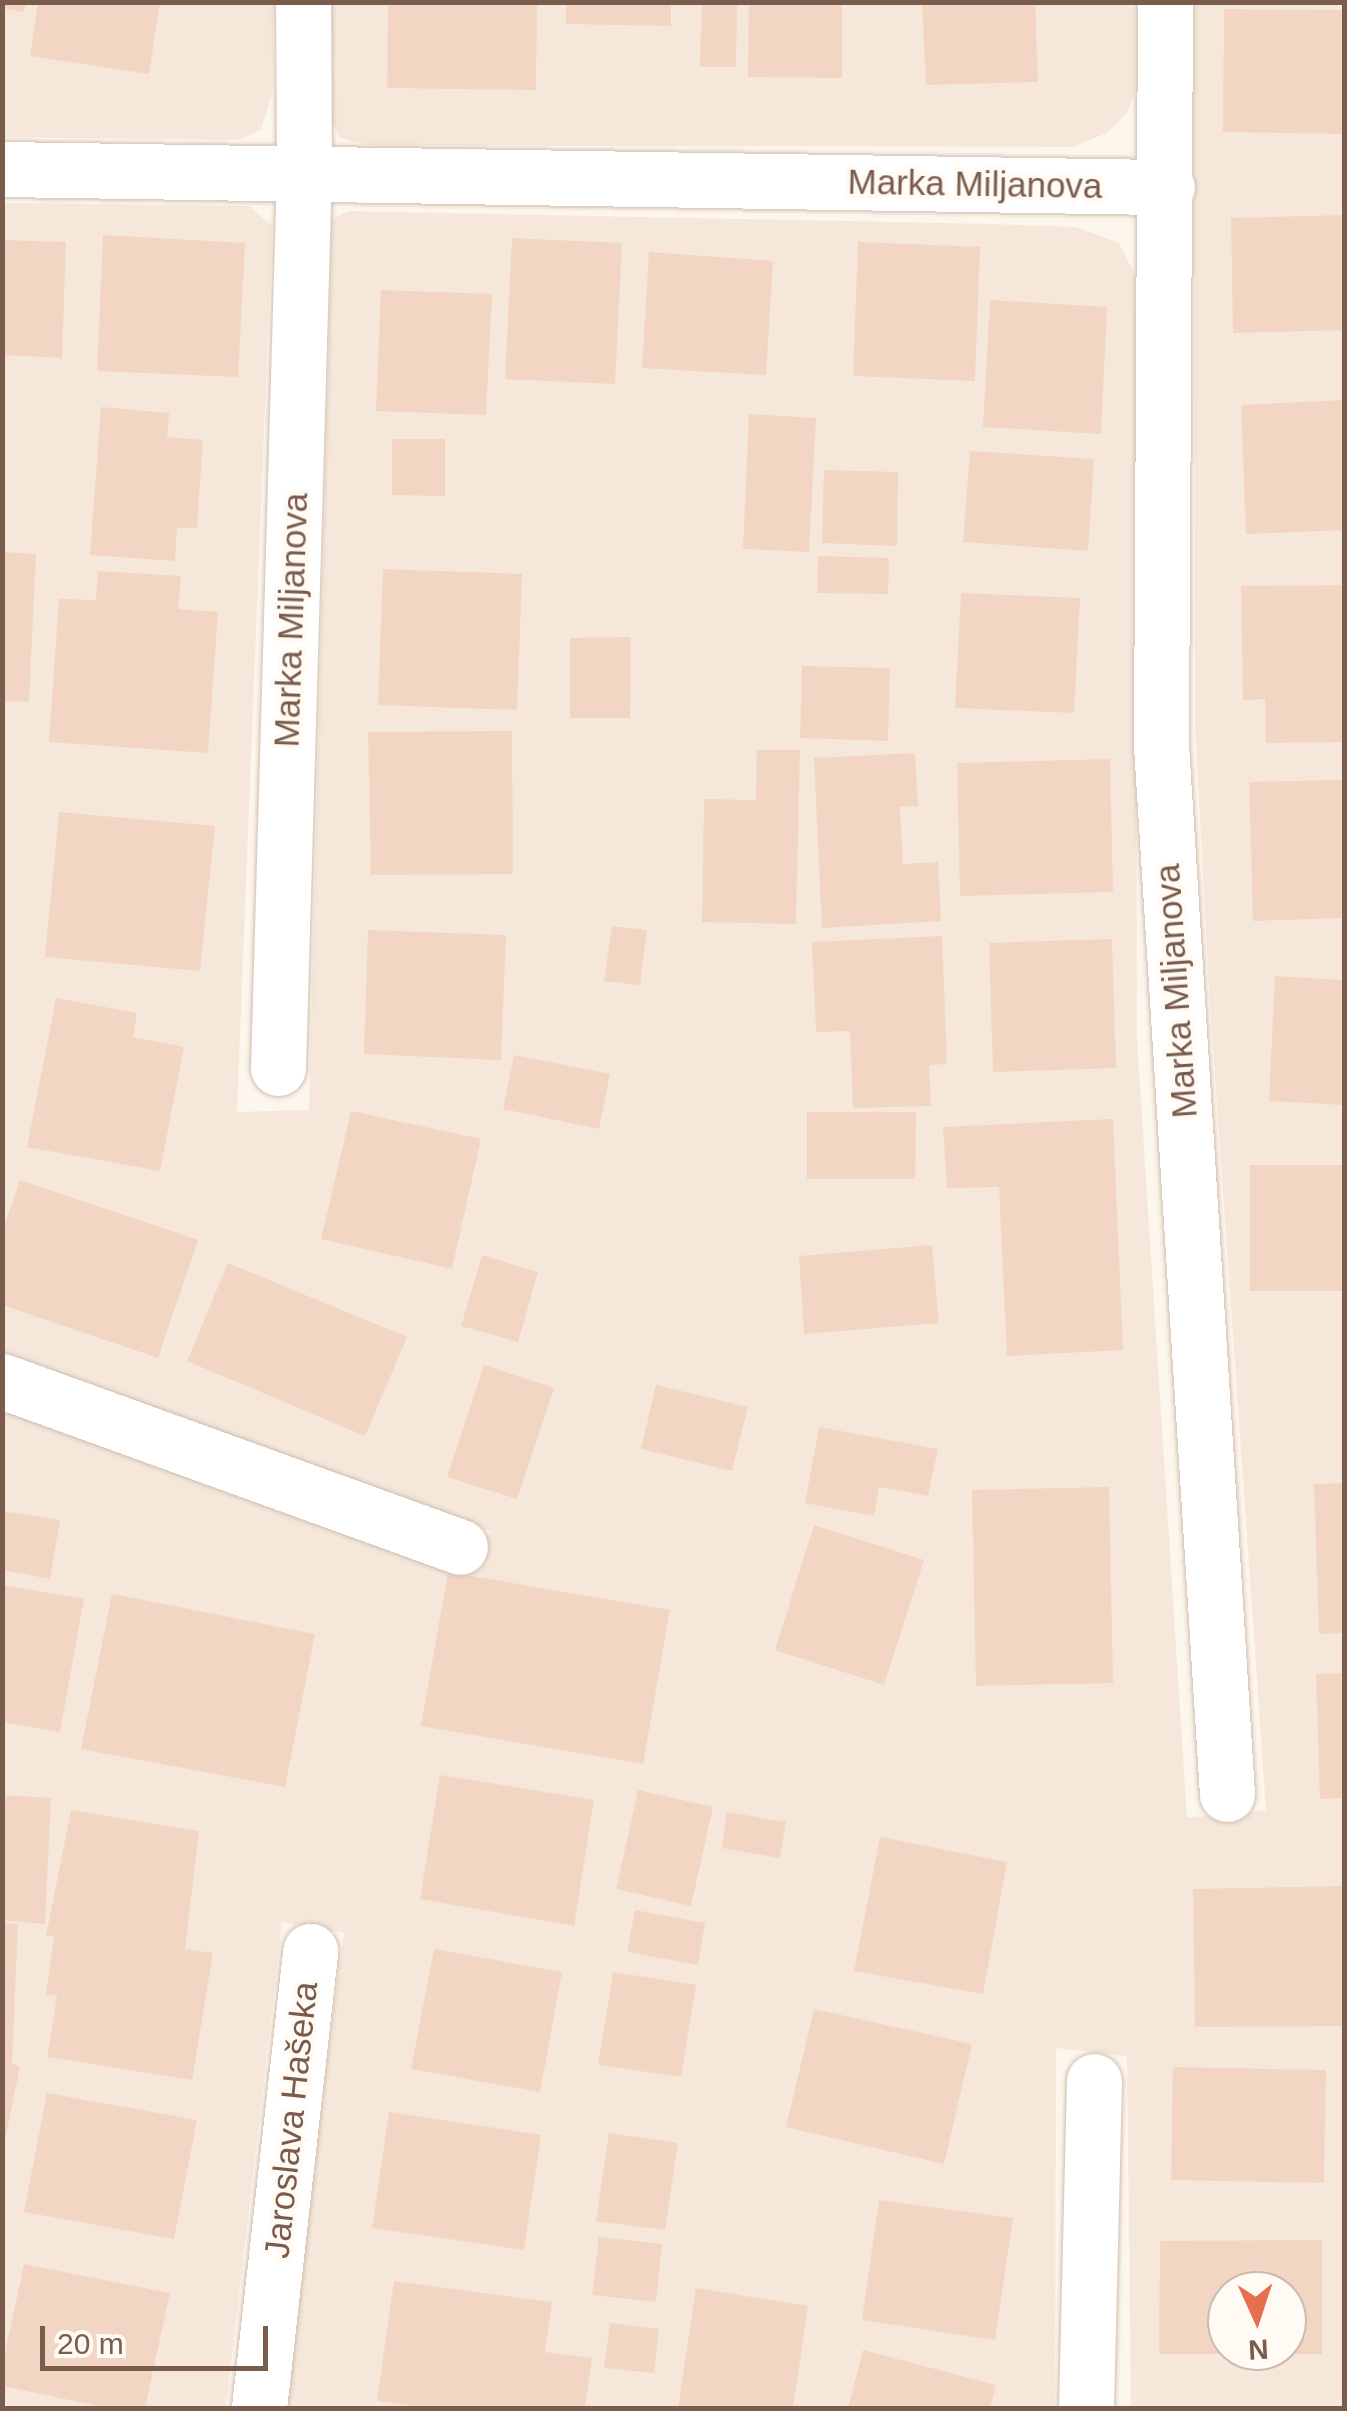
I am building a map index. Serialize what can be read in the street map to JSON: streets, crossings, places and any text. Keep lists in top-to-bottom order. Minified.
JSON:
{"streets":{"street":["Marka Miljanova","Jaroslava Hašeka"]},"scale_bar":"20 m","north":"bottom"}
